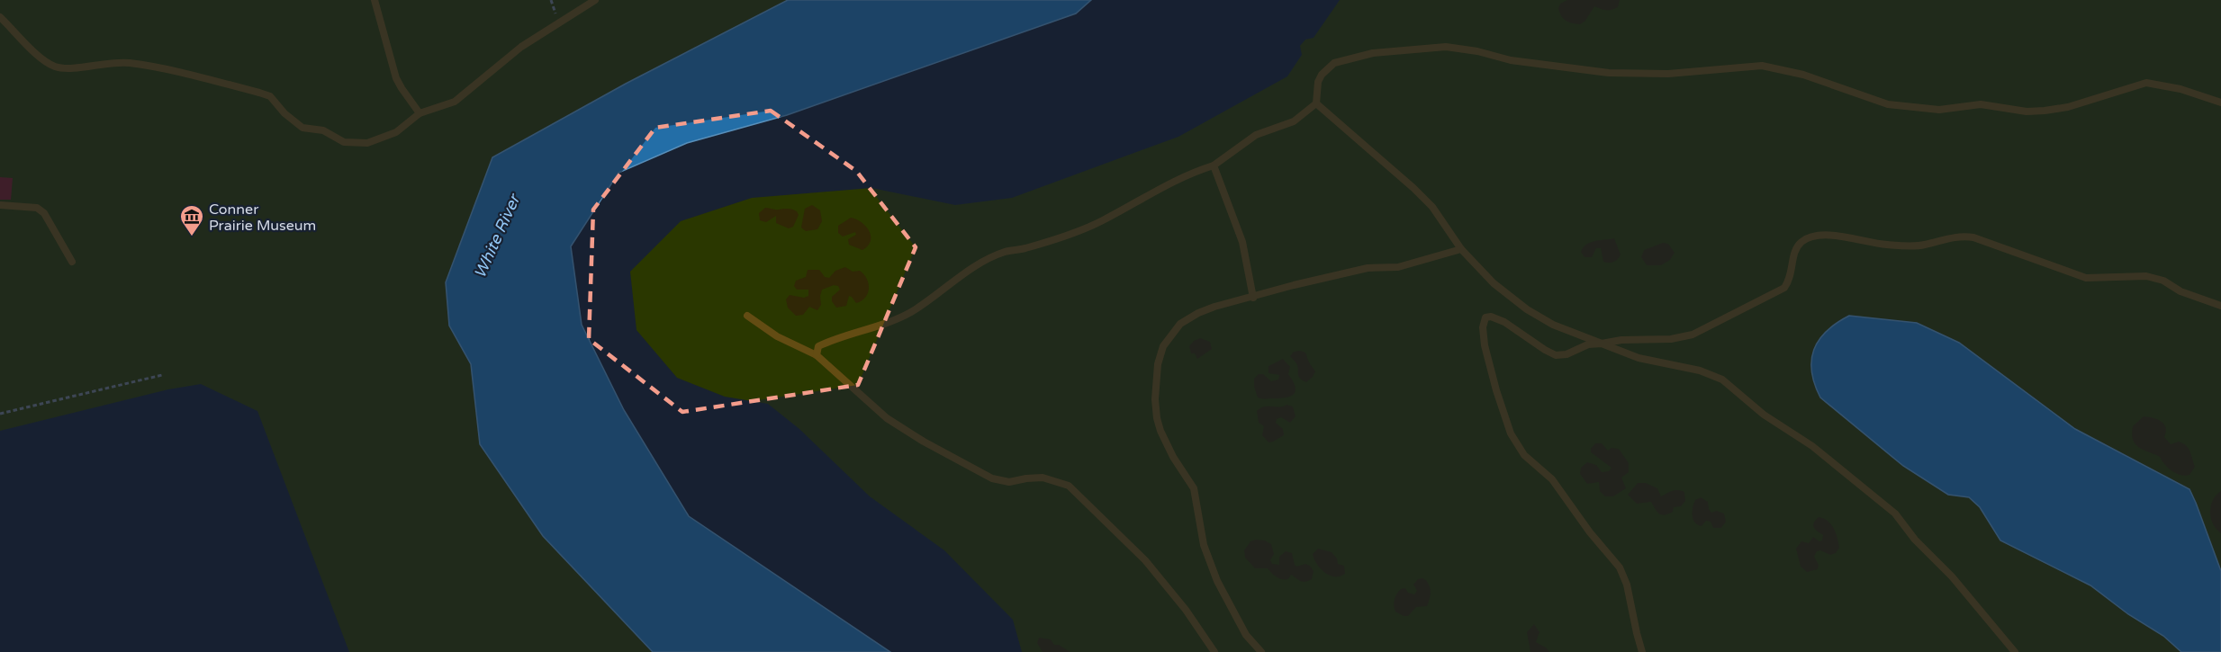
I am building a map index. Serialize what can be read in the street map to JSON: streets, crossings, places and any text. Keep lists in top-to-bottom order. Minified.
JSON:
{"water":["White River"],"places":{"museum":["Conner Prairie Museum"]}}
